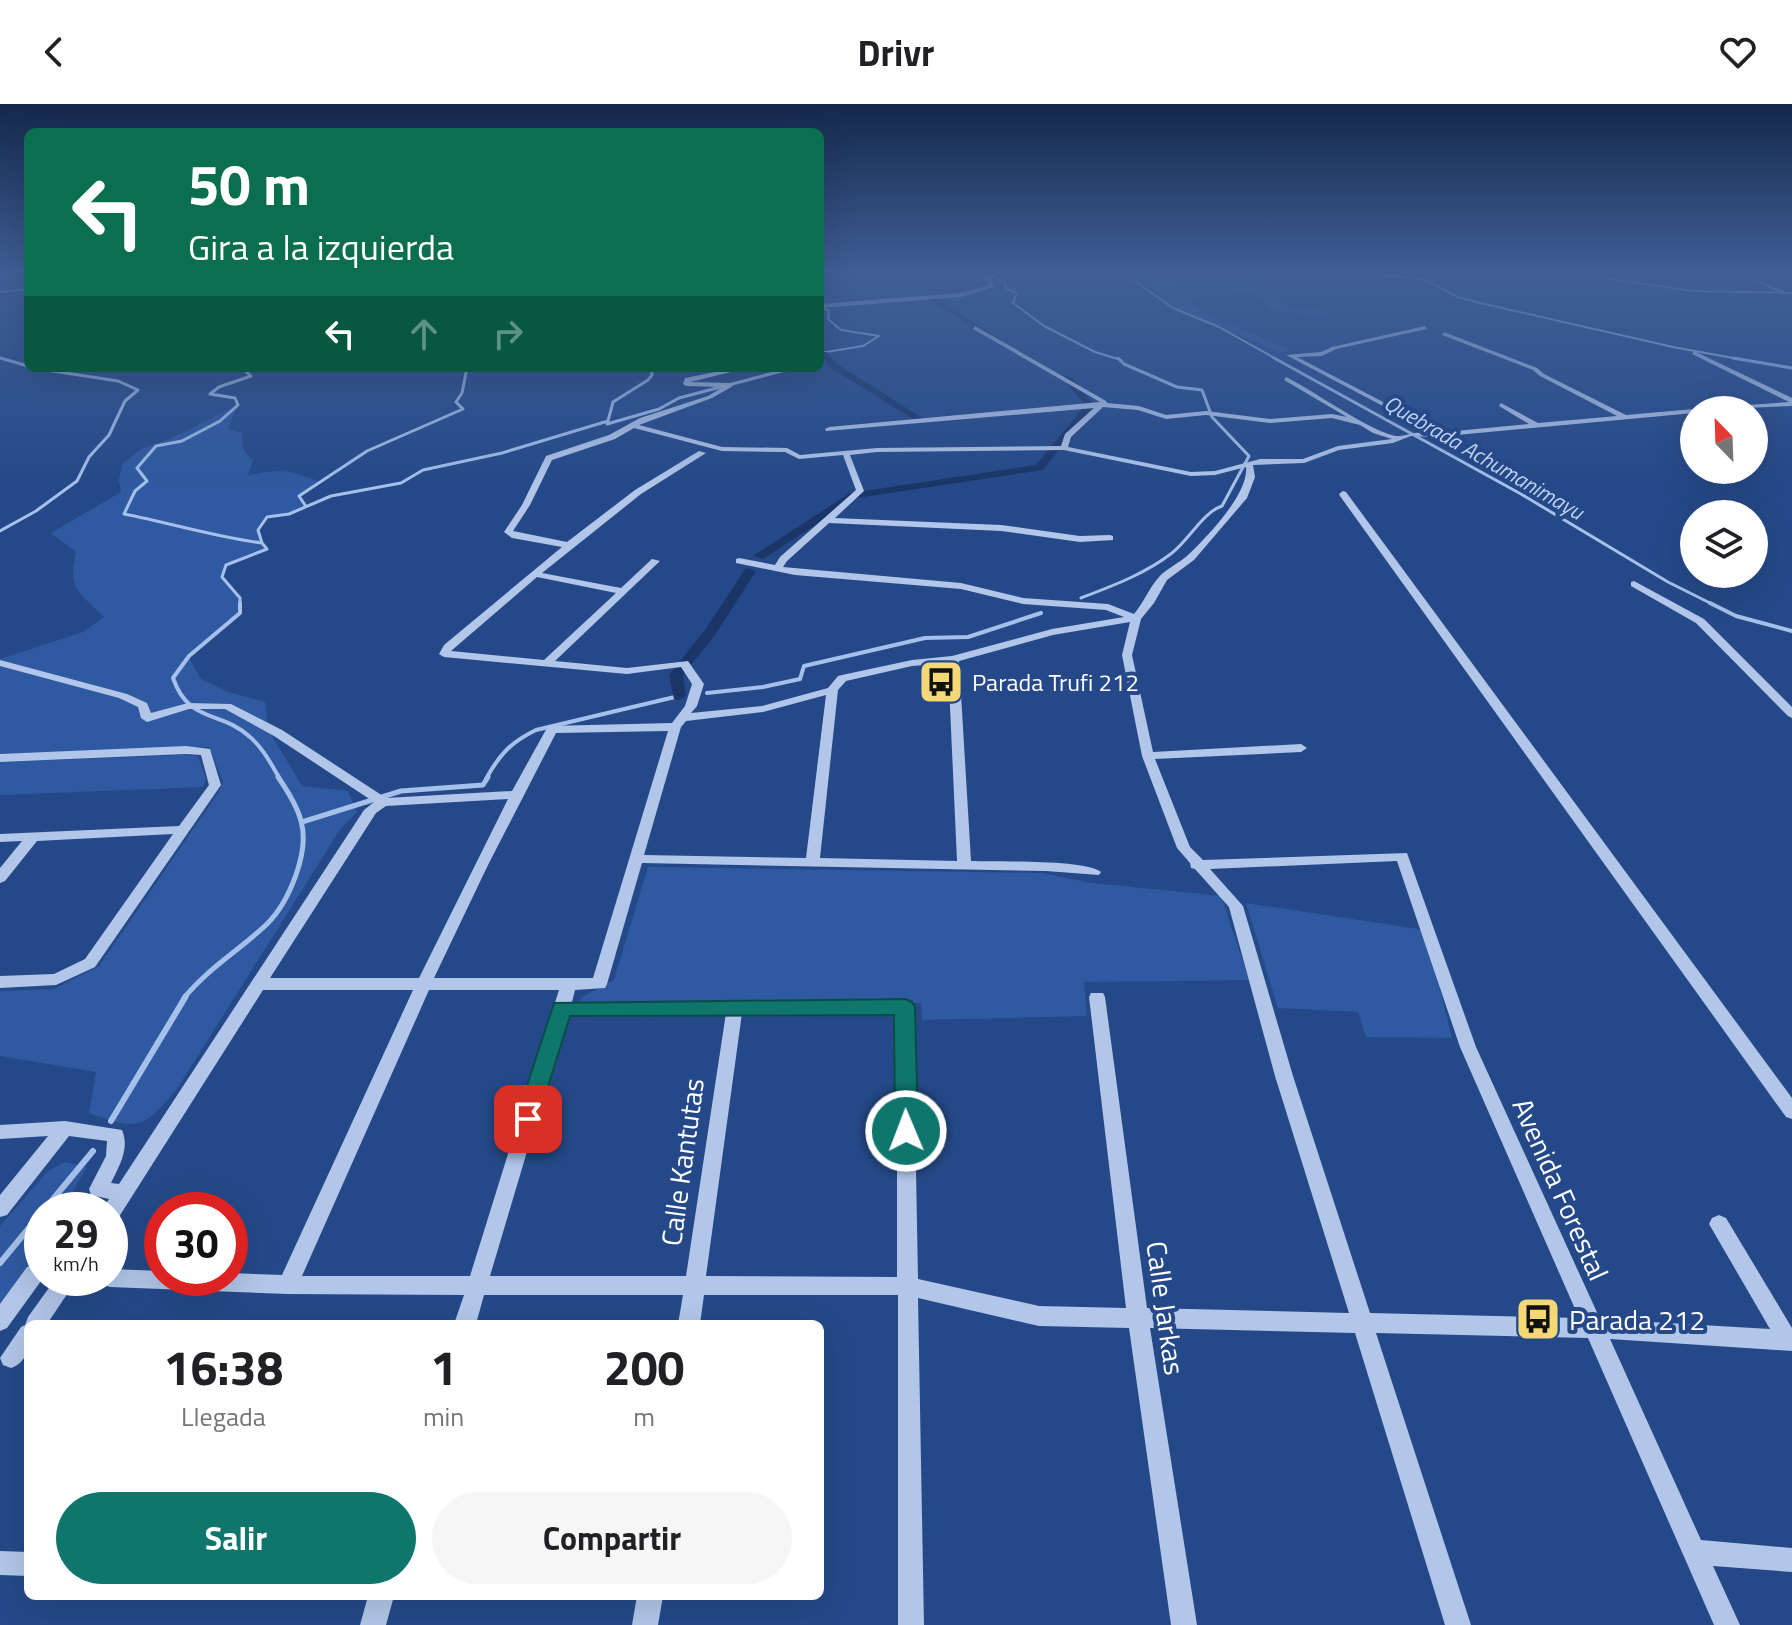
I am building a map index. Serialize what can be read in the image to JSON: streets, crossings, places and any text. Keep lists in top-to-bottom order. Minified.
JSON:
{"streets":{"street":["Calle Kantutas","Avenida Forestal","Calle Jarkas"]},"water":["Quebrada Achumanimayu"],"places":{"bus stop":["Parada Trufi 212","Parada 212"]},"north":"top left","page":{"header":"Drivr","turn":["50 m","Gira a la izquierda"],"speed":"29 km/h","limit":"30","eta":["16:38","Llegada","1","min","200","m"],"buttons":["Salir","Compartir"]}}
